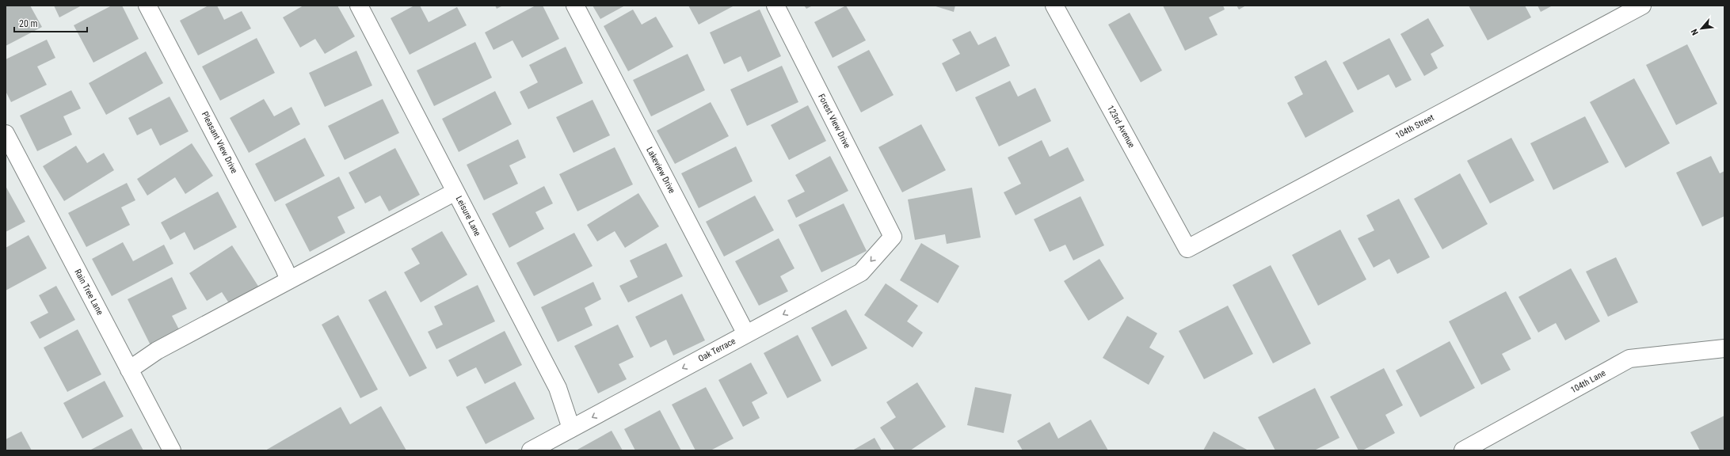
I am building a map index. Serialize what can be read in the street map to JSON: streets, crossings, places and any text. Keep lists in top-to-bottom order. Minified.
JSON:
{"streets":{"street":["Forest View Drive","123rd Avenue","104th Street","Pleasant View Drive","Lakeview Drive","Leisure Lane","Rain Tree Lane","Oak Terrace","104th Lane"]},"crossings":[["Forest View Drive","Oak Terrace"],["123rd Avenue","104th Street"],["Lakeview Drive","Oak Terrace"],["Leisure Lane","Oak Terrace"]],"one_way":["Oak Terrace"],"scale_bar":"20 m","north":"bottom left"}
